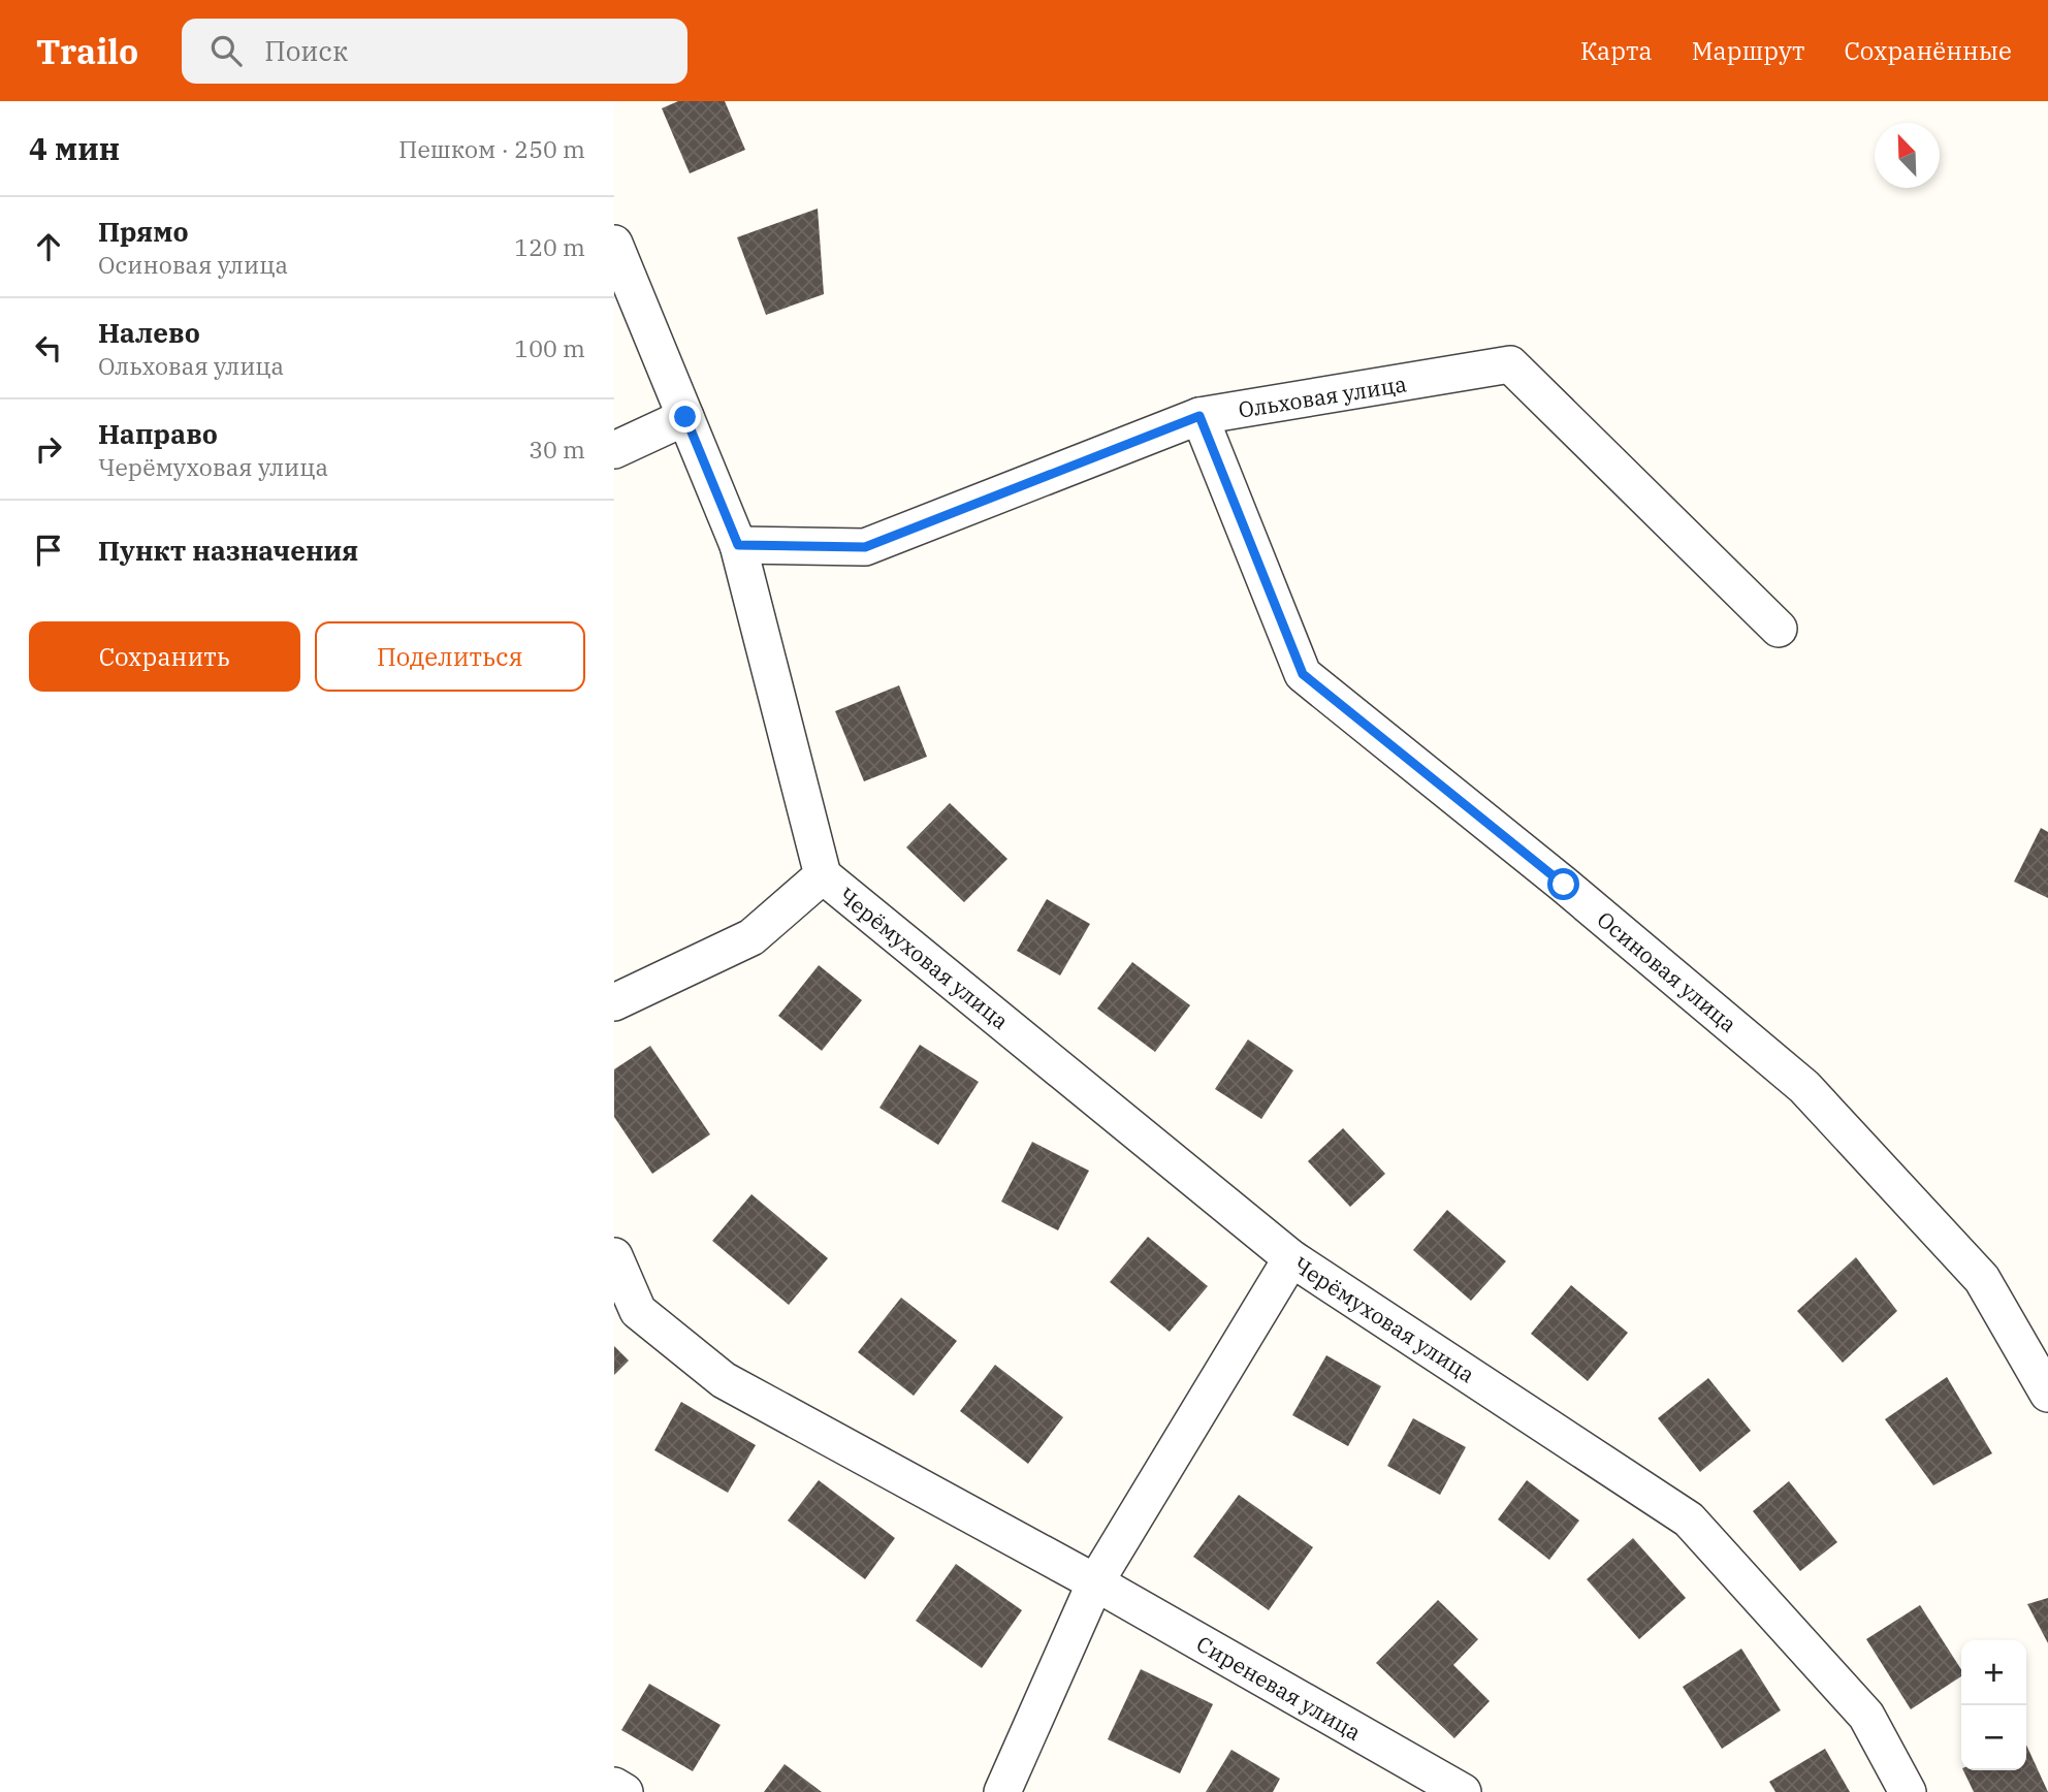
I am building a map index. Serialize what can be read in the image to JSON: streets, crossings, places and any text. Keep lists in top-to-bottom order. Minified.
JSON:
{"streets":{"street":["Ольховая улица","Черёмуховая улица","Осиновая улица","Сиреневая улица"]},"crossings":[["Ольховая улица","Осиновая улица"]],"north":"top left","page":{"header":"Trailo","search":"Поиск","nav":["Карта","Маршрут","Сохранённые"],"heading":["4 мин","Пешком · 250 m"],"list":[["Прямо","Осиновая улица","120 m"],["Налево","Ольховая улица","100 m"],["Направо","Черёмуховая улица","30 m"],"Пункт назначения"],"buttons":["Сохранить","Поделиться"],"map_buttons":["+","−"]}}
